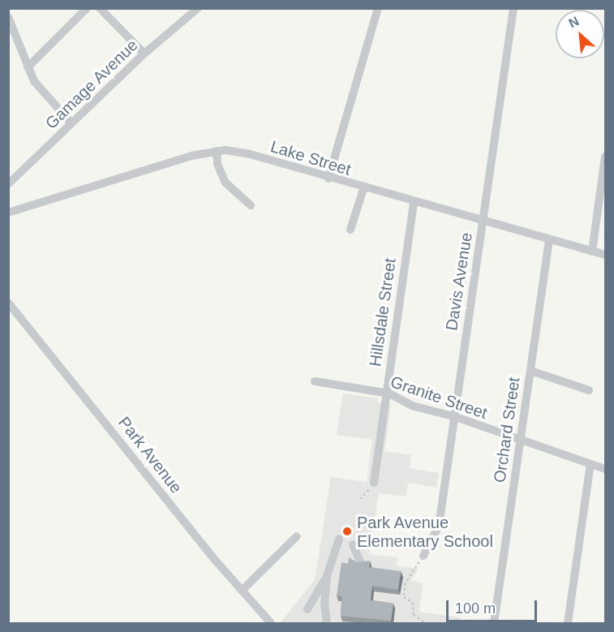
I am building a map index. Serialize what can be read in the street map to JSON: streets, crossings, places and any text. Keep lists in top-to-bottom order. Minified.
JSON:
{"streets":{"street":["Gamage Avenue","Lake Street","Davis Avenue","Hillsdale Street","Granite Street","Orchard Street","Park Avenue"]},"crossings":[["Lake Street","Davis Avenue"],["Lake Street","Hillsdale Street"],["Lake Street","Orchard Street"],["Davis Avenue","Granite Street"],["Hillsdale Street","Granite Street"],["Granite Street","Orchard Street"]],"places":["Park Avenue Elementary School"],"scale_bar":"100 m","north":"top left"}
